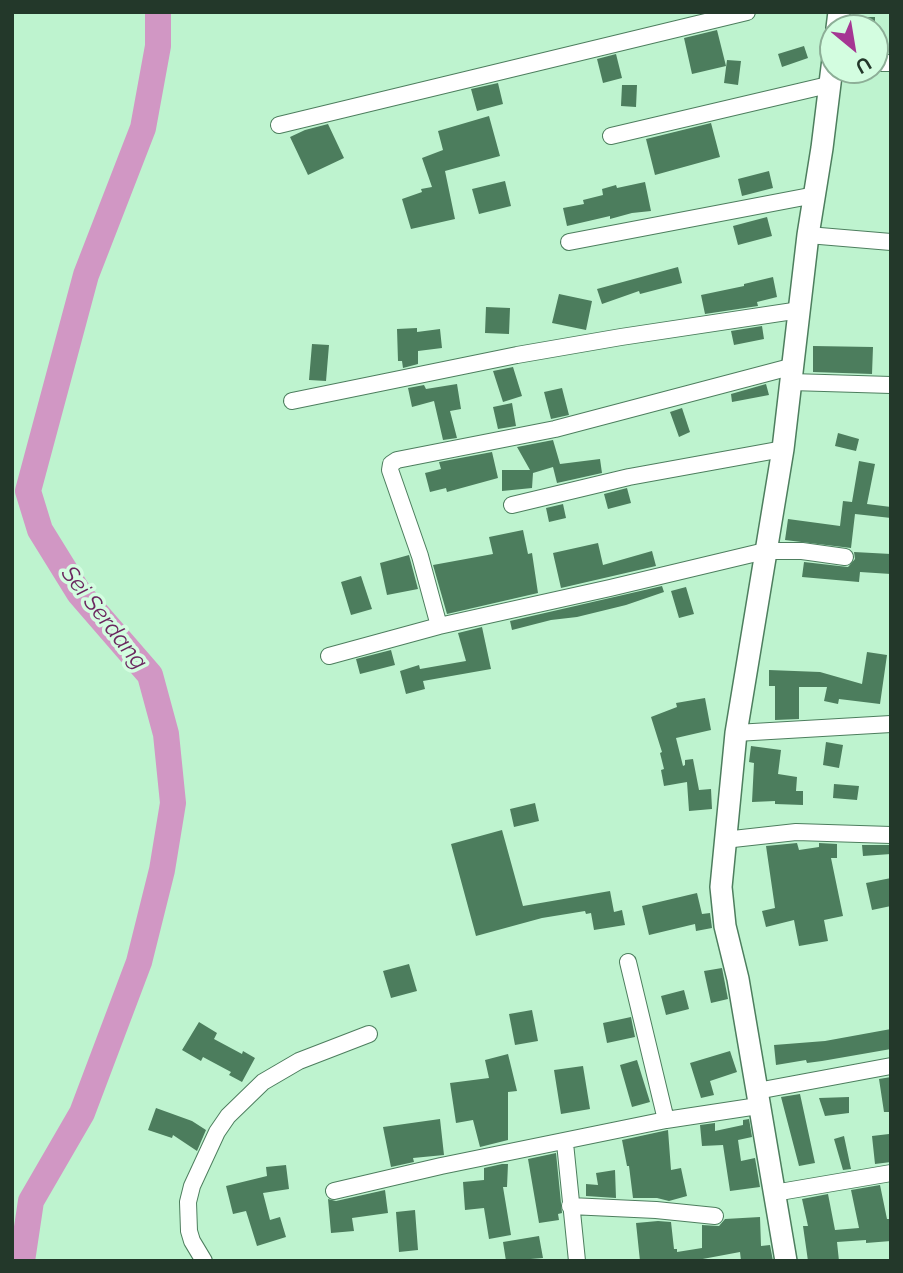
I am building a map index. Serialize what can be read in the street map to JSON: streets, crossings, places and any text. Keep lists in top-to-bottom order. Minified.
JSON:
{"water":["Sei Serdang"],"north":"bottom right"}
